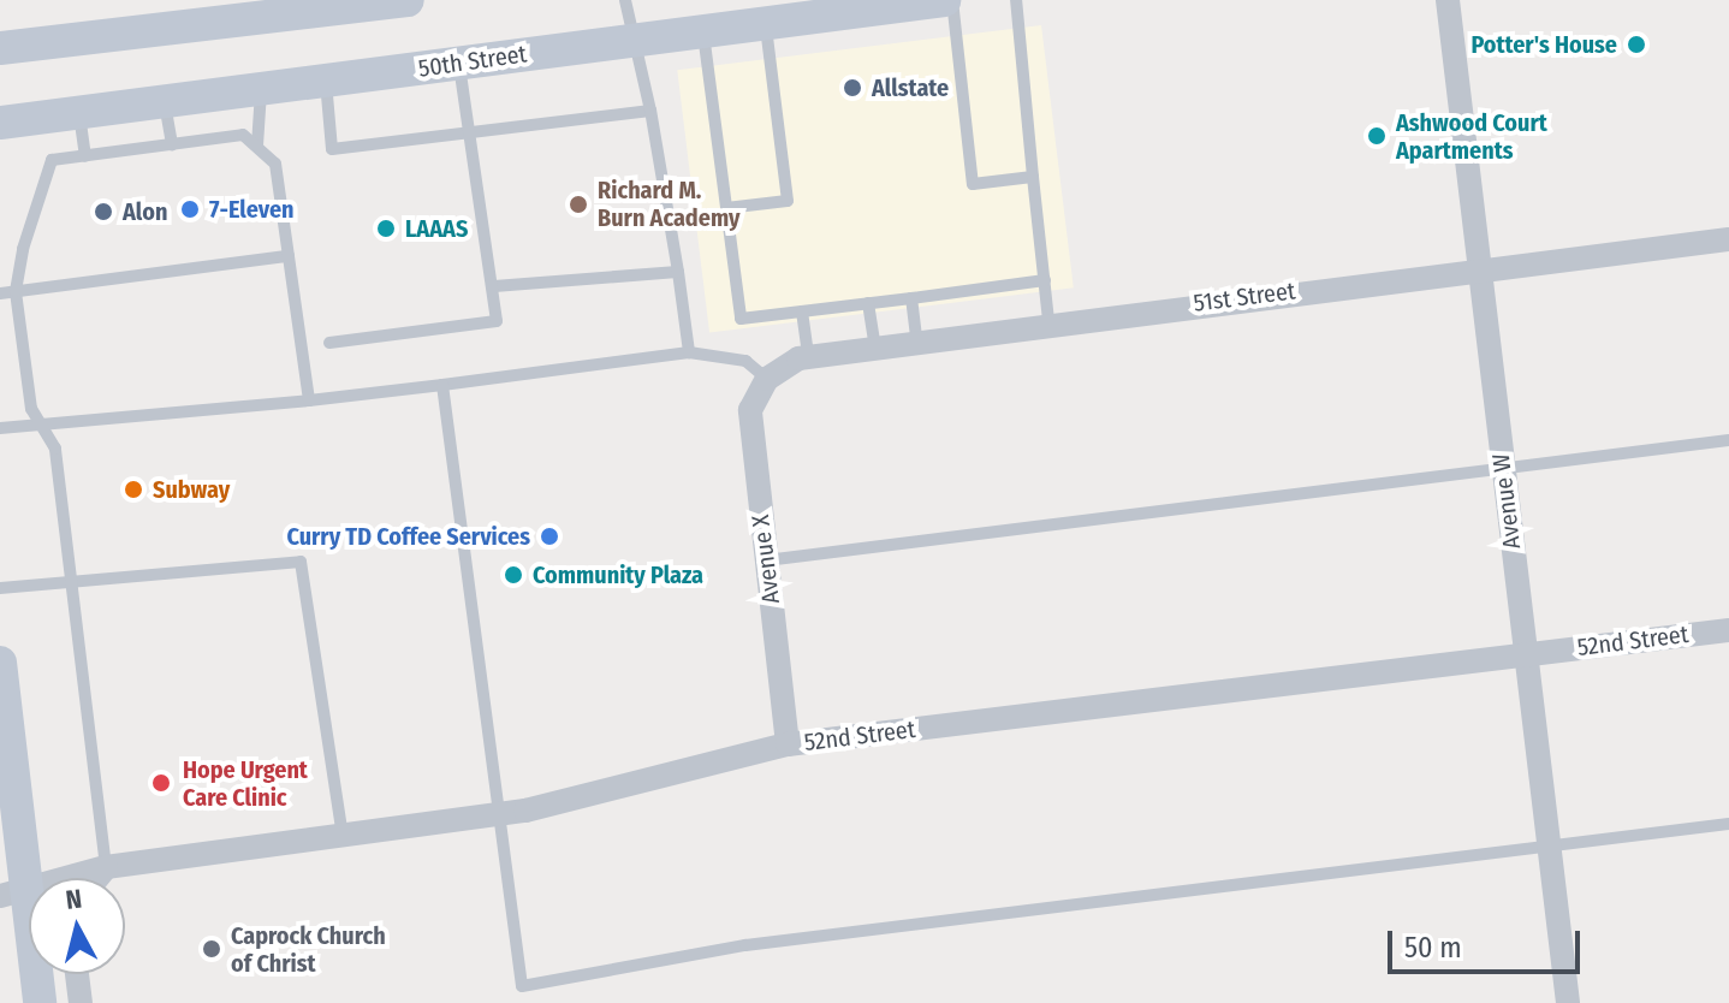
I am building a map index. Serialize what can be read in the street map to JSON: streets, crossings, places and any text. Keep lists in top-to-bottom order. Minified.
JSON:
{"streets":{"main road":["50th Street"],"street":["51st Street","Avenue W","Avenue X","52nd Street"]},"crossings":[["51st Street","Avenue W"],["51st Street","Avenue X"],["Avenue W","52nd Street"],["Avenue X","52nd Street"]],"places":["Potter's House","Allstate","Ashwood Court Apartments","Richard M. Burn Academy","7-Eleven","Alon","LAAAS","Subway","Curry TD Coffee Services","Community Plaza","Hope Urgent Care Clinic","Caprock Church of Christ"],"scale_bar":"50 m","north":"top"}
